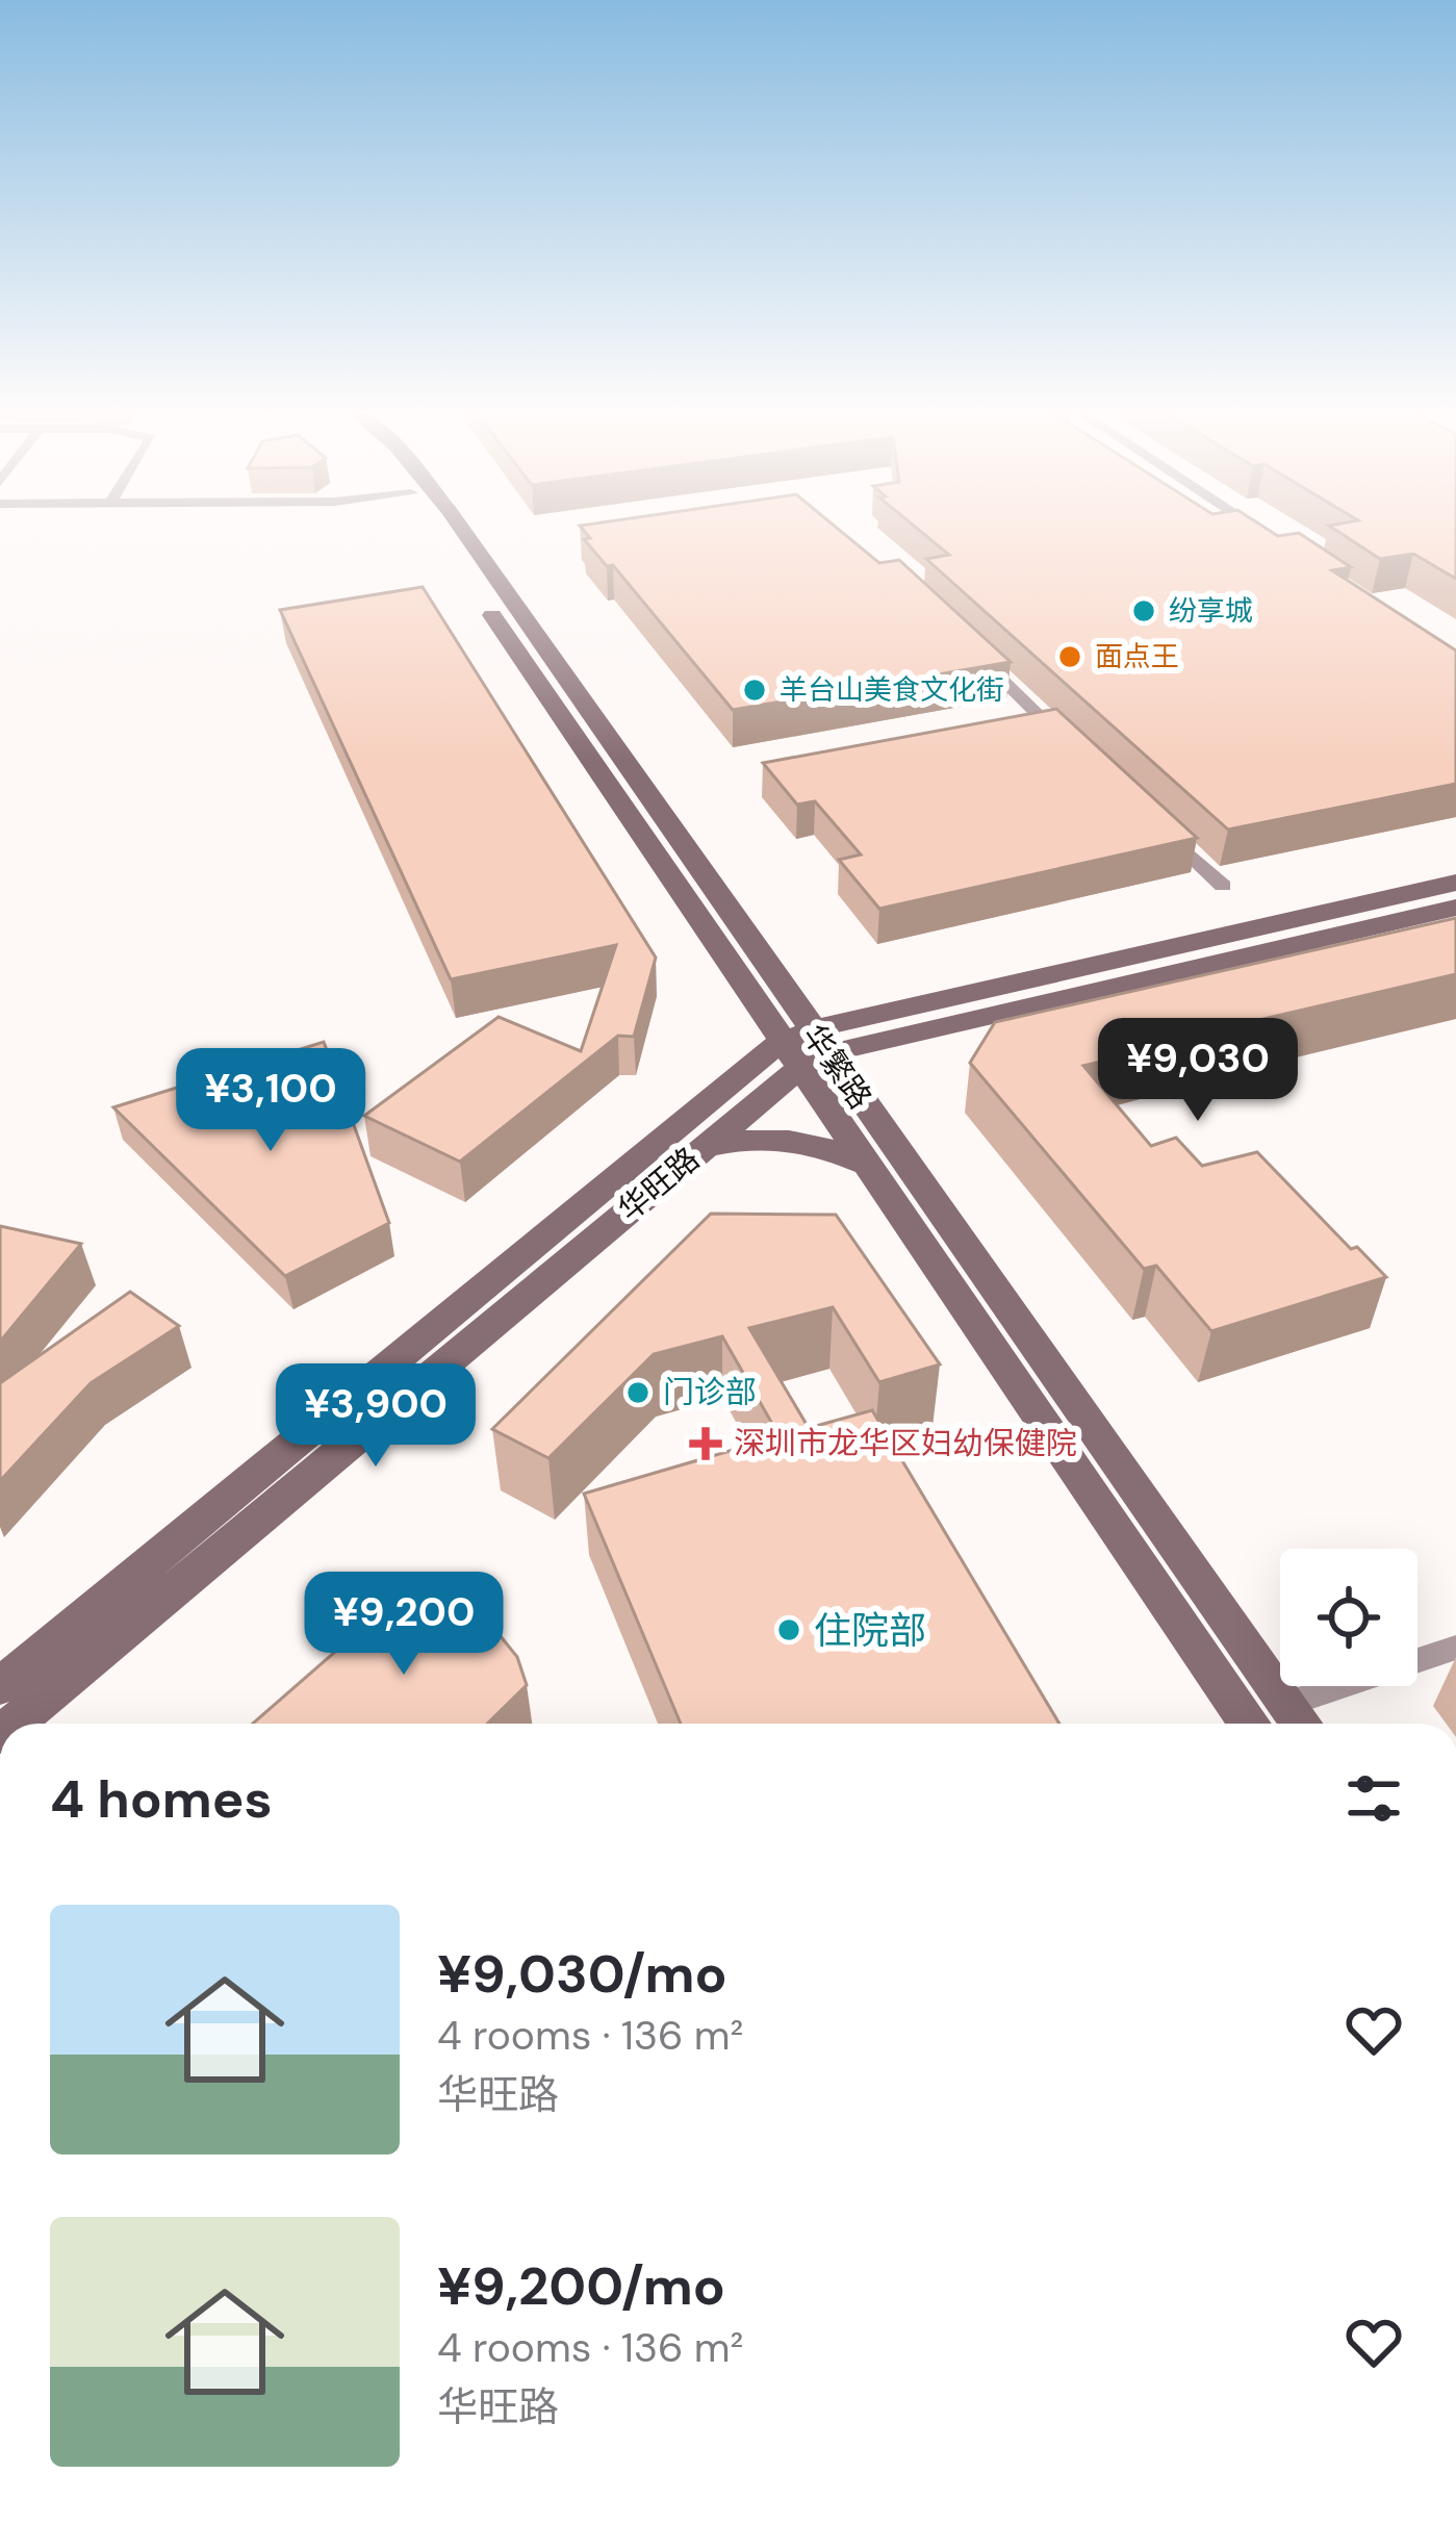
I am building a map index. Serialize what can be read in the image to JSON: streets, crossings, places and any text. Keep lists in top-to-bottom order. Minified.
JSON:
{"streets":{"main road":["华繁路","华旺路"]},"crossings":[["华繁路","华旺路"]],"places":{"other":["纷享城","面点王","羊台山美食文化街","门诊部","住院部"],"health":["深圳市龙华区妇幼保健院"]},"page":{"price":["¥9,030","¥3,100","¥3,900","¥9,200"],"heading":"4 homes","list":[{"name":"¥9,030/mo","note":"4 rooms · 136 m² · 华旺路"},{"name":"¥9,200/mo","note":"4 rooms · 136 m² · 华旺路"}]}}
